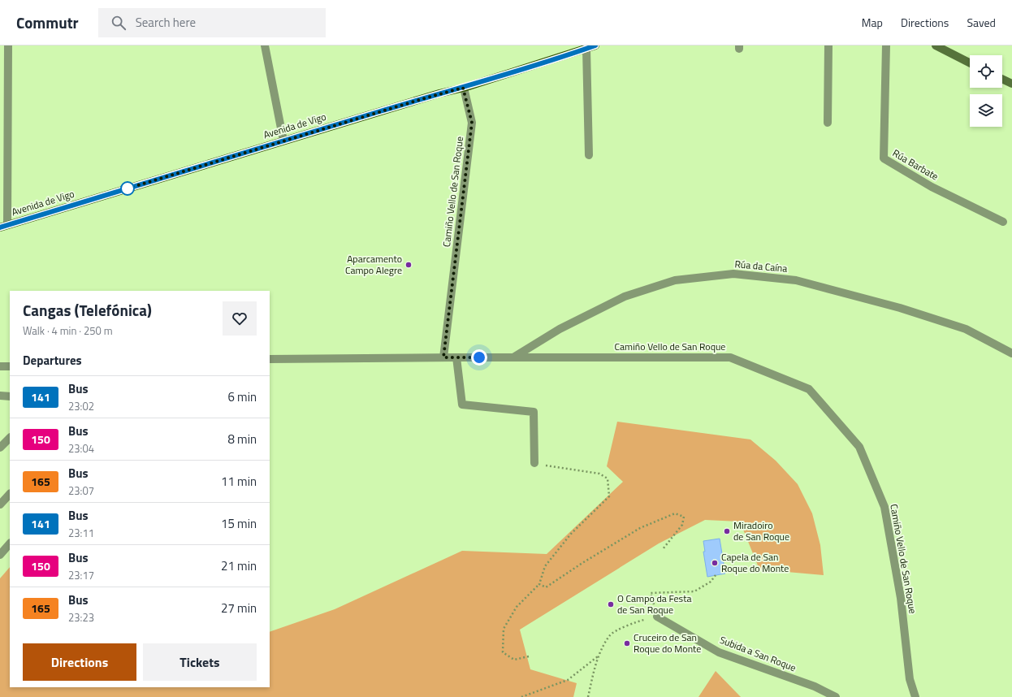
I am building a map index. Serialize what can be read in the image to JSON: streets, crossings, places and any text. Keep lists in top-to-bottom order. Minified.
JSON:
{"streets":{"main road":["Avenida de Vigo"],"street":["Rúa Barbate","Camiño Vello de San Roque","Rúa da Caína","Subida a San Roque"]},"crossings":[["Avenida de Vigo","Camiño Vello de San Roque"],["Camiño Vello de San Roque","Rúa da Caína"]],"places":["Aparcamento Campo Alegre","Miradoiro de San Roque","Capela de San Roque do Monte","O Campo da Festa de San Roque","Cruceiro de San Roque do Monte"],"lines":["bus line 141"],"page":{"header":"Commutr","search":"Search here","nav":["Map","Directions","Saved"],"heading":[["Cangas (Telefónica)","Walk · 4 min · 250 m"],"Departures"],"list":[{"mark":"141","name":"Bus","note":"23:02","value":"6 min"},{"mark":"150","name":"Bus","note":"23:04","value":"8 min"},{"mark":"165","name":"Bus","note":"23:07","value":"11 min"},{"mark":"141","name":"Bus","note":"23:11","value":"15 min"},{"mark":"150","name":"Bus","note":"23:17","value":"21 min"},{"mark":"165","name":"Bus","note":"23:23","value":"27 min"}],"buttons":["Directions","Tickets"]}}
